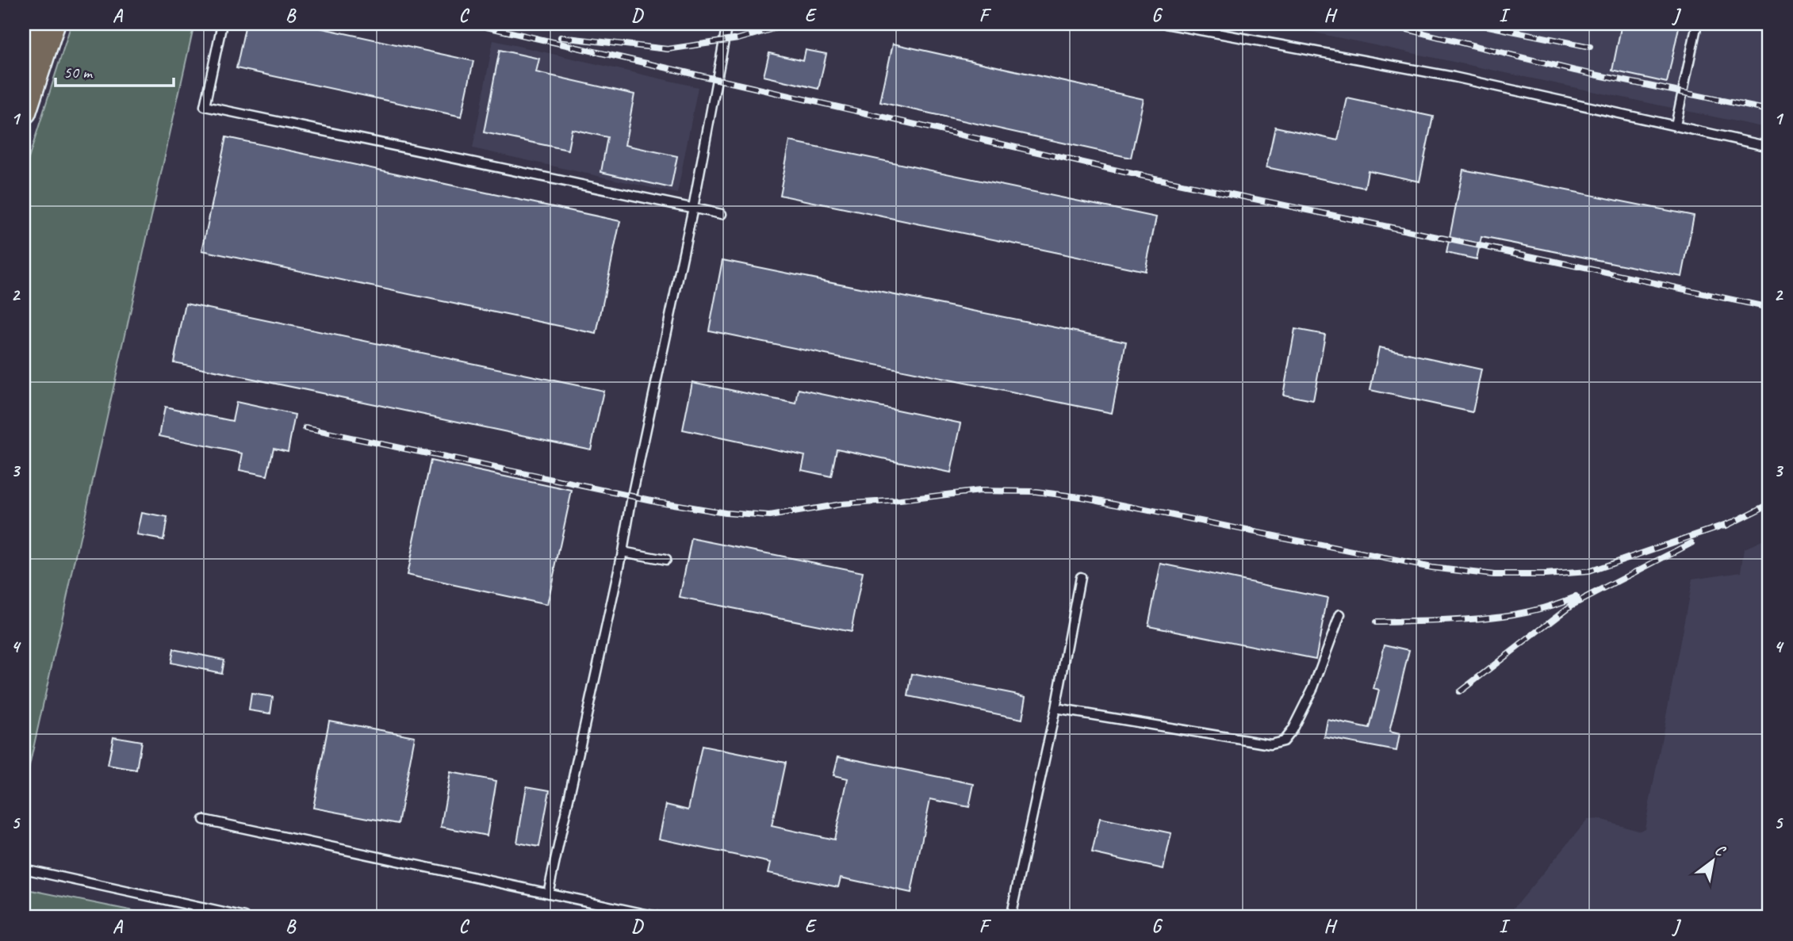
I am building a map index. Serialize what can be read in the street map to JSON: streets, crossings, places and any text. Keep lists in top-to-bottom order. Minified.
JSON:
{"scale_bar":"50 m","north":"top right","grid":{"columns":["A","B","C","D","E","F","G","H","I","J"],"rows":["1","2","3","4","5"]}}
